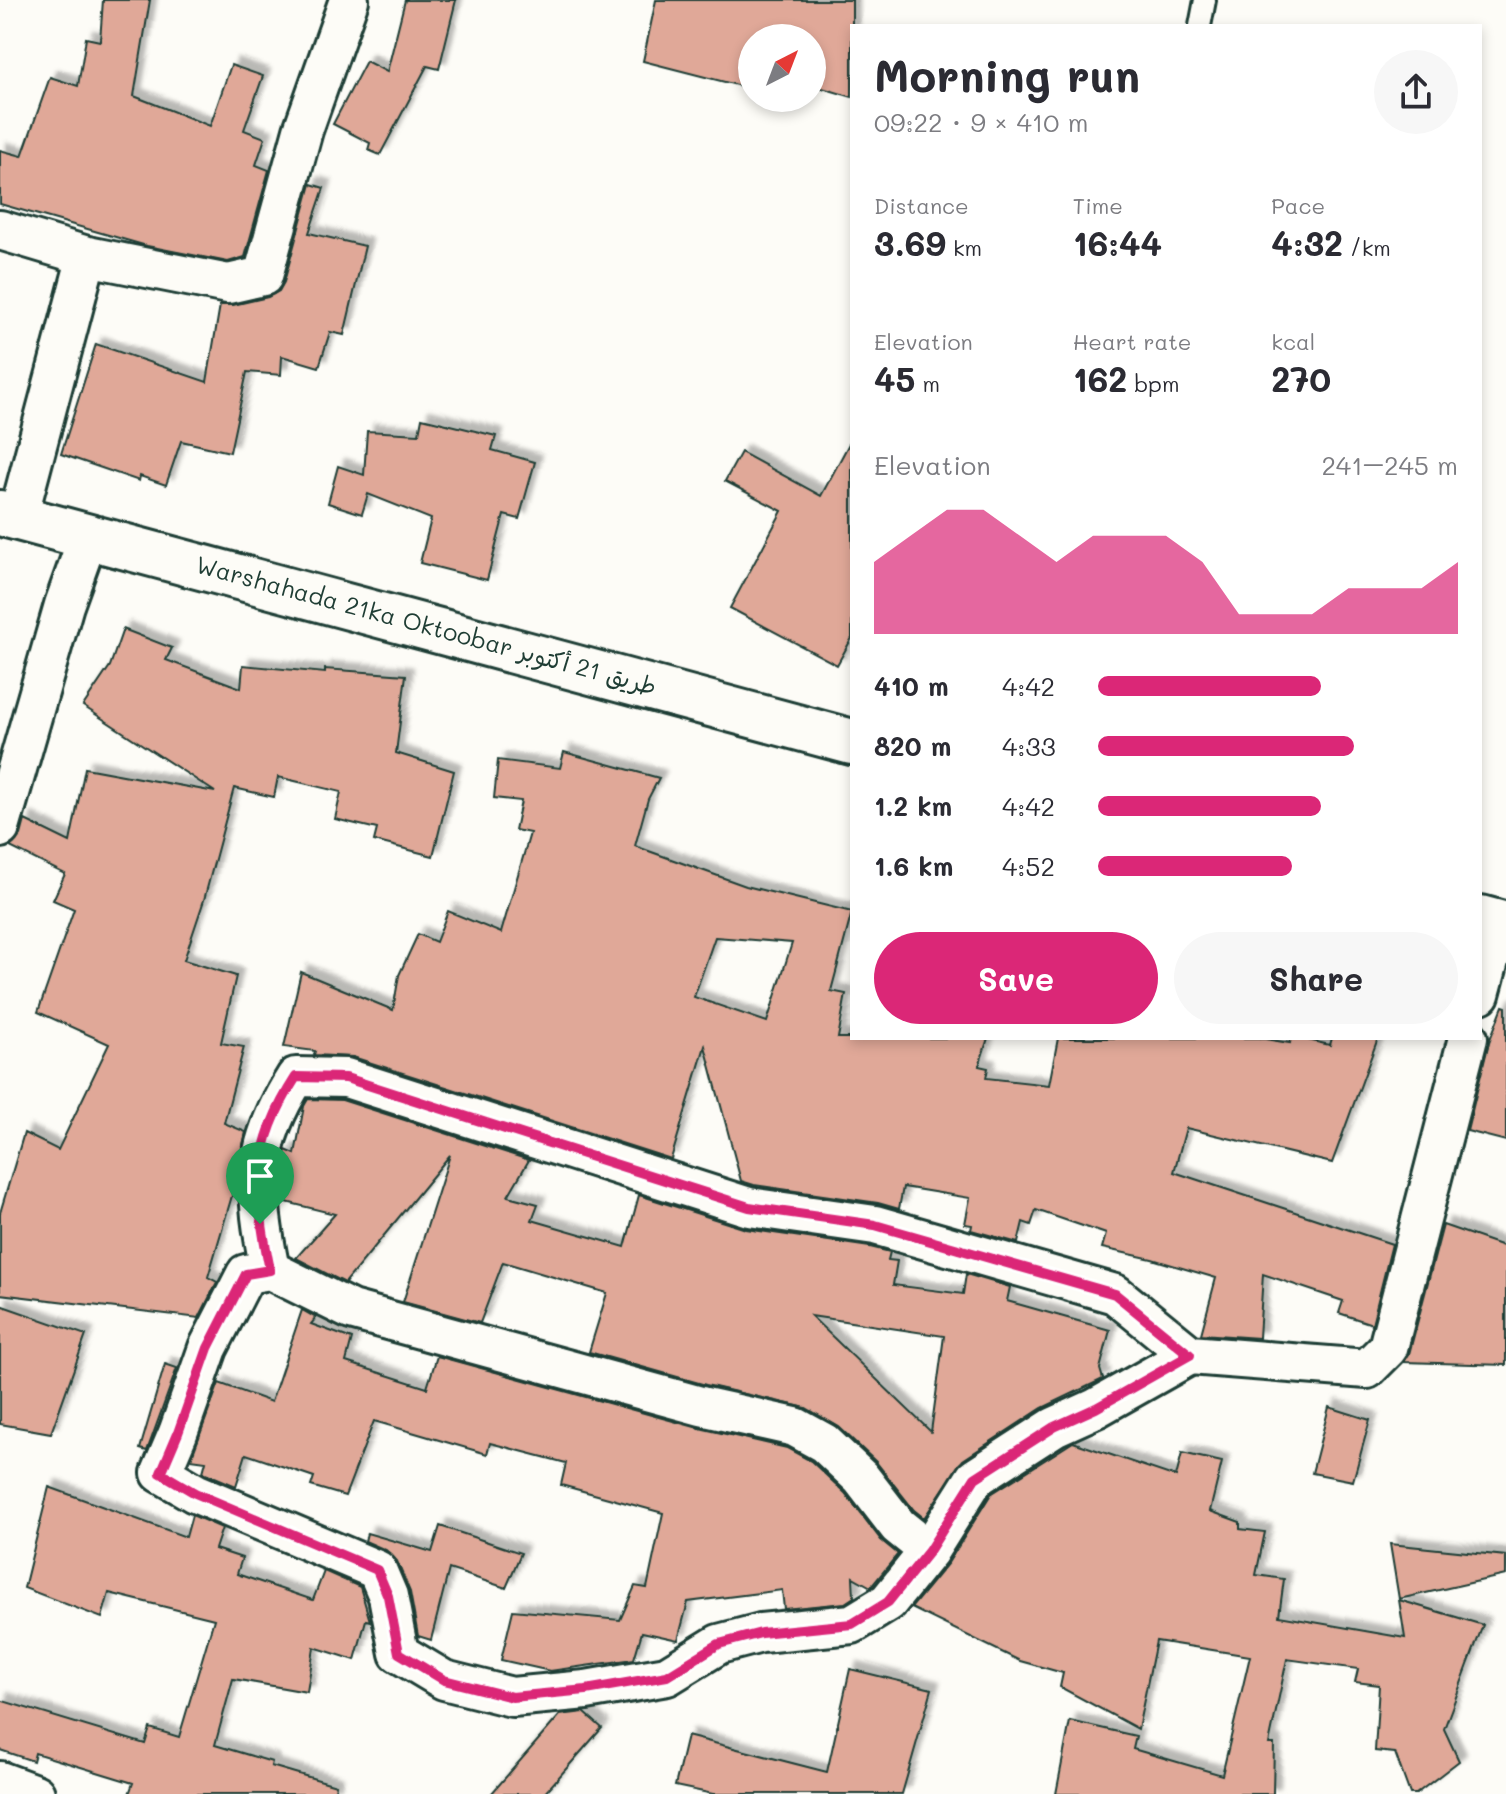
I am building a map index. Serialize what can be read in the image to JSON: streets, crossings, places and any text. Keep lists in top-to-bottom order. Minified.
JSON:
{"streets":{"main road":["Warshahada 21ka Oktoobar طريق 21 أكتوبر"]},"north":"top right","page":{"heading":["Morning run","09:22 · 9 × 410 m"],"stats":[["Distance","3.69 km"],["Time","16:44"],["Pace","4:32 /km"],["Elevation","45 m"],["Heart rate","162 bpm"],["kcal","270"]],"chart":["Elevation","241–245 m"],"list":[{"name":"410 m","note":"4:42"},{"name":"820 m","note":"4:33"},{"name":"1.2 km","note":"4:42"},{"name":"1.6 km","note":"4:52"}],"buttons":["Save","Share"]}}
